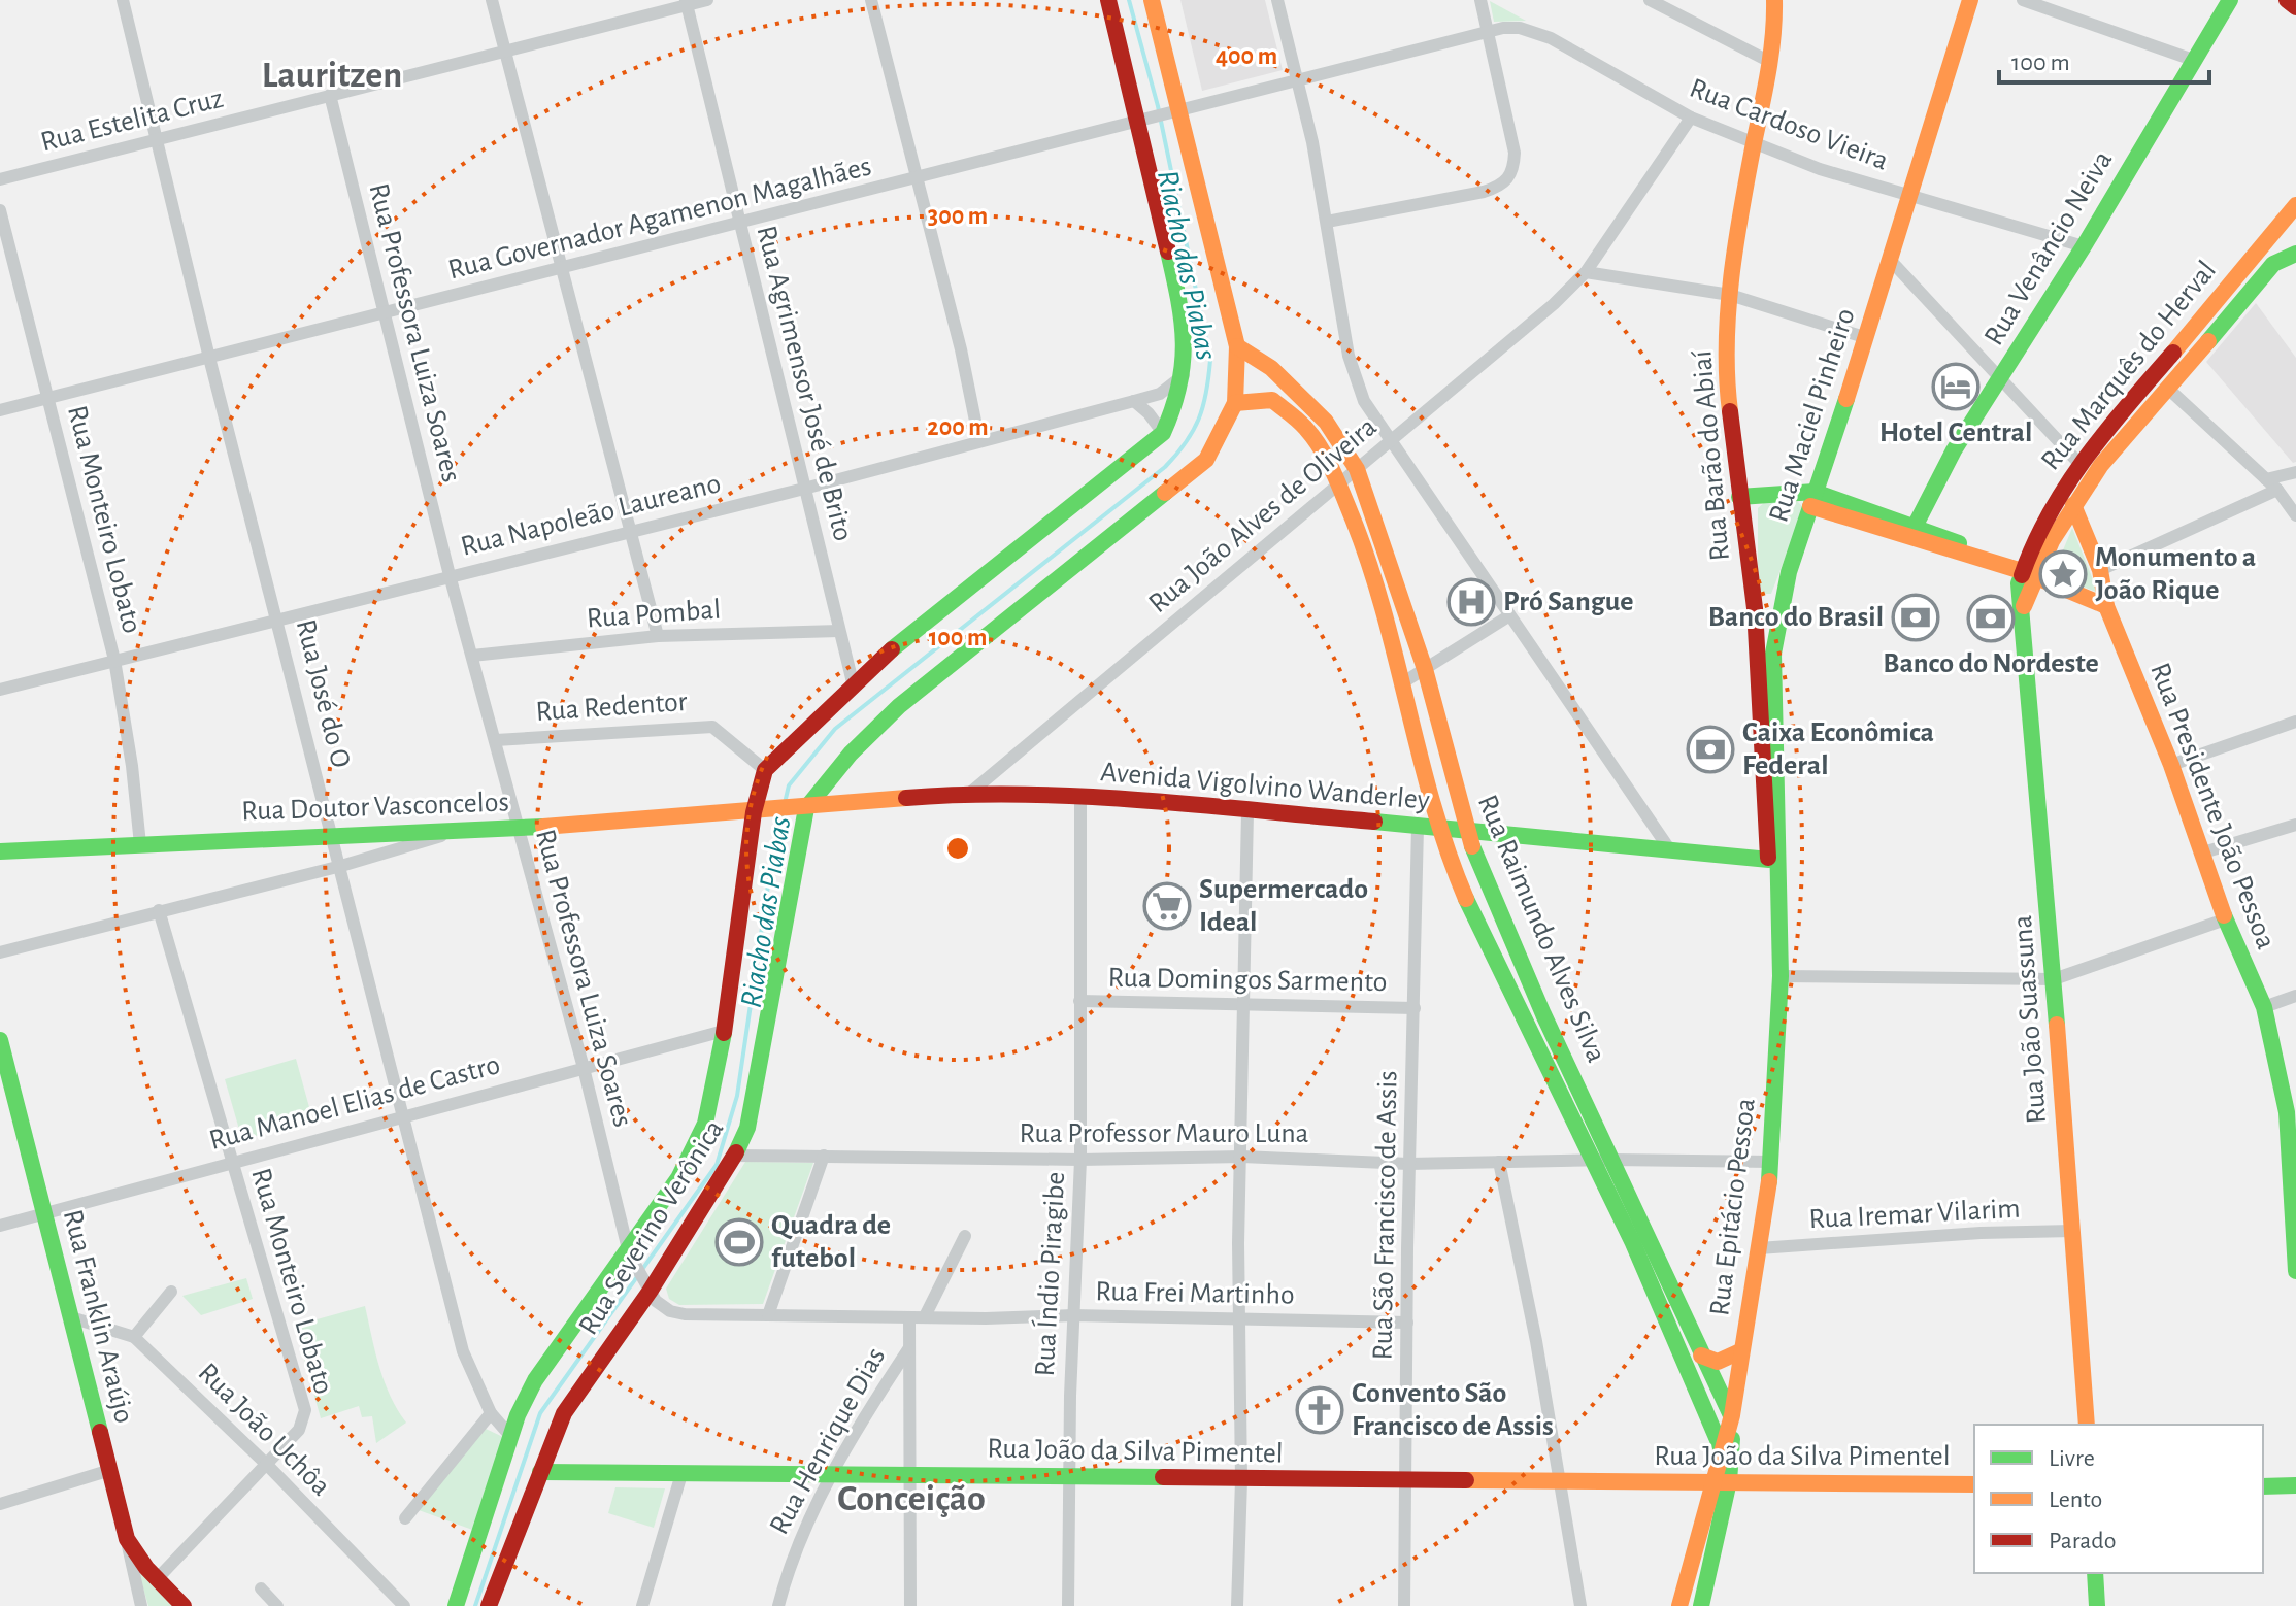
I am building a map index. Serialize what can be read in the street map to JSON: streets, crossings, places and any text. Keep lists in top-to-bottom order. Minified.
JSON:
{"streets":{"main road":["Rua Venâncio Neiva","Rua Marquês do Herval","Rua Maciel Pinheiro","Rua Barão do Abiaí","Avenida Vigolvino Wanderley","Rua Presidente João Pessoa","Rua Doutor Vasconcelos","Rua Raimundo Alves Silva","Rua João Suassuna","Rua Epitácio Pessoa","Rua Severino Verônica","Rua Franklin Araújo","Rua João da Silva Pimentel"],"street":["Rua Estelita Cruz","Rua Cardoso Vieira","Rua Governador Agamenon Magalhães","Rua Professora Luiza Soares","Rua Agrimensor José de Brito","Rua Napoleão Laureano","Rua João Alves de Oliveira","Rua Monteiro Lobato","Rua Pombal","Rua José do O","Rua Redentor","Rua Domingos Sarmento","Rua Manoel Elias de Castro","Rua Professor Mauro Luna","Rua Iremar Vilarim","Rua São Francisco de Assis","Rua Índio Piragibe","Rua Frei Martinho","Rua João Uchôa","Rua Henrique Dias"]},"crossings":[["Rua Estelita Cruz","Rua Professora Luiza Soares"],["Rua Estelita Cruz","Rua Agrimensor José de Brito"],["Rua Estelita Cruz","Rua José do O"],["Rua Cardoso Vieira","Rua Governador Agamenon Magalhães"],["Rua Cardoso Vieira","Rua Venâncio Neiva"],["Rua Cardoso Vieira","Rua Maciel Pinheiro"],["Rua Cardoso Vieira","Rua Barão do Abiaí"],["Rua Cardoso Vieira","Rua João Alves de Oliveira"],["Rua Governador Agamenon Magalhães","Rua Professora Luiza Soares"],["Rua Governador Agamenon Magalhães","Rua Agrimensor José de Brito"],["Rua Governador Agamenon Magalhães","Rua Monteiro Lobato"],["Rua Governador Agamenon Magalhães","Rua José do O"],["Rua Professora Luiza Soares","Rua Napoleão Laureano"],["Rua Professora Luiza Soares","Rua Pombal"],["Rua Professora Luiza Soares","Rua Redentor"],["Rua Professora Luiza Soares","Rua Doutor Vasconcelos"],["Rua Professora Luiza Soares","Rua Manoel Elias de Castro"],["Rua Professora Luiza Soares","Rua Severino Verônica"],["Rua Professora Luiza Soares","Rua Frei Martinho"],["Rua Marquês do Herval","Rua Presidente João Pessoa"],["Rua Marquês do Herval","Rua João Suassuna"],["Rua Agrimensor José de Brito","Rua Napoleão Laureano"],["Rua Agrimensor José de Brito","Rua Pombal"],["Rua Maciel Pinheiro","Rua Barão do Abiaí"],["Rua Maciel Pinheiro","Avenida Vigolvino Wanderley"],["Rua Maciel Pinheiro","Rua Epitácio Pessoa"],["Rua Barão do Abiaí","Avenida Vigolvino Wanderley"],["Rua Barão do Abiaí","Rua Epitácio Pessoa"],["Rua Napoleão Laureano","Rua Monteiro Lobato"],["Rua Napoleão Laureano","Rua José do O"],["Rua João Alves de Oliveira","Avenida Vigolvino Wanderley"],["Rua João Alves de Oliveira","Rua Raimundo Alves Silva"],["Rua Monteiro Lobato","Rua Doutor Vasconcelos"],["Rua Monteiro Lobato","Rua Manoel Elias de Castro"],["Rua Monteiro Lobato","Rua João Uchôa"],["Rua José do O","Rua Doutor Vasconcelos"],["Rua José do O","Rua Manoel Elias de Castro"],["Rua José do O","Rua Severino Verônica"],["Rua Redentor","Rua Severino Verônica"],["Avenida Vigolvino Wanderley","Rua Doutor Vasconcelos"],["Avenida Vigolvino Wanderley","Rua Raimundo Alves Silva"],["Avenida Vigolvino Wanderley","Rua Epitácio Pessoa"],["Avenida Vigolvino Wanderley","Rua São Francisco de Assis"],["Avenida Vigolvino Wanderley","Rua Severino Verônica"],["Avenida Vigolvino Wanderley","Rua Índio Piragibe"],["Rua Doutor Vasconcelos","Rua Severino Verônica"],["Rua Raimundo Alves Silva","Rua Professor Mauro Luna"],["Rua Raimundo Alves Silva","Rua Epitácio Pessoa"],["Rua Domingos Sarmento","Rua São Francisco de Assis"],["Rua Domingos Sarmento","Rua Índio Piragibe"],["Rua João Suassuna","Rua Iremar Vilarim"],["Rua Manoel Elias de Castro","Rua Severino Verônica"],["Rua Manoel Elias de Castro","Rua Franklin Araújo"],["Rua Professor Mauro Luna","Rua São Francisco de Assis"],["Rua Professor Mauro Luna","Rua Severino Verônica"],["Rua Professor Mauro Luna","Rua Índio Piragibe"],["Rua Epitácio Pessoa","Rua Iremar Vilarim"],["Rua Epitácio Pessoa","Rua João da Silva Pimentel"],["Rua São Francisco de Assis","Rua Frei Martinho"],["Rua São Francisco de Assis","Rua João da Silva Pimentel"],["Rua Severino Verônica","Rua Frei Martinho"],["Rua Severino Verônica","Rua João da Silva Pimentel"],["Rua Índio Piragibe","Rua Frei Martinho"],["Rua Índio Piragibe","Rua João da Silva Pimentel"],["Rua Franklin Araújo","Rua João Uchôa"],["Rua Henrique Dias","Rua João da Silva Pimentel"]],"districts":["Lauritzen","Conceição"],"water":["Riacho das Piabas"],"places":{"hotel":["Hotel Central"],"place":["Monumento a João Rique"],"hospital":["Pró Sangue"],"bank":["Banco do Brasil","Banco do Nordeste","Caixa Econômica Federal"],"supermarket":["Supermercado Ideal"],"sports":["Quadra de futebol"],"church":["Convento São Francisco de Assis"]},"legend":["Livre","Lento","Parado"],"scale_bar":"100 m","rings":["400 m","300 m","200 m","100 m"]}
